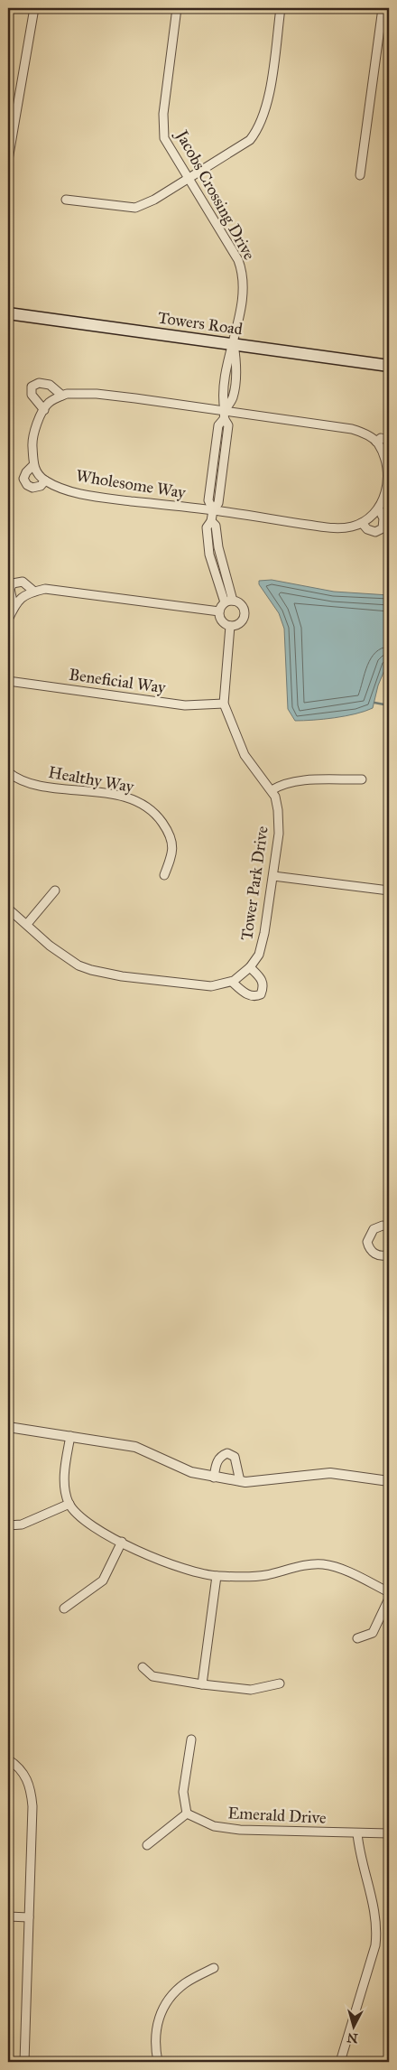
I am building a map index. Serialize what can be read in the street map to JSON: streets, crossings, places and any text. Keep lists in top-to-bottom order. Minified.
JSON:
{"streets":{"main road":["Towers Road"],"street":["Jacobs Crossing Drive","Wholesome Way","Beneficial Way","Healthy Way","Tower Park Drive","Emerald Drive"]},"crossings":[["Jacobs Crossing Drive","Towers Road"],["Beneficial Way","Tower Park Drive"]],"north":"bottom"}
